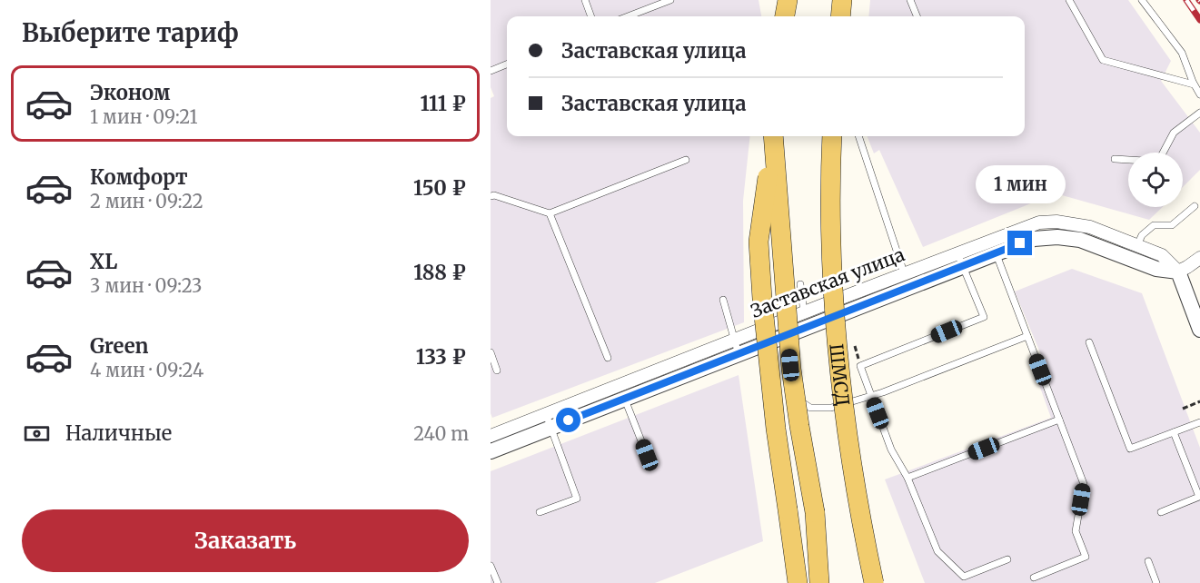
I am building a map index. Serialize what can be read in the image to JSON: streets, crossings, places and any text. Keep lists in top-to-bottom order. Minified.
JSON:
{"streets":{"main road":["ШМСД"],"street":["Заставская улица"]},"page":{"heading":"Выберите тариф","banner":["Заставская улица","Заставская улица"],"list":[{"name":"Эконом","note":"1 мин · 09:21","value":"111 ₽"},{"name":"Комфорт","note":"2 мин · 09:22","value":"150 ₽"},{"name":"XL","note":"3 мин · 09:23","value":"188 ₽"},{"name":"Green","note":"4 мин · 09:24","value":"133 ₽"}],"bubble":"1 мин","pay":["Наличные","240 m"],"buttons":"Заказать"}}
